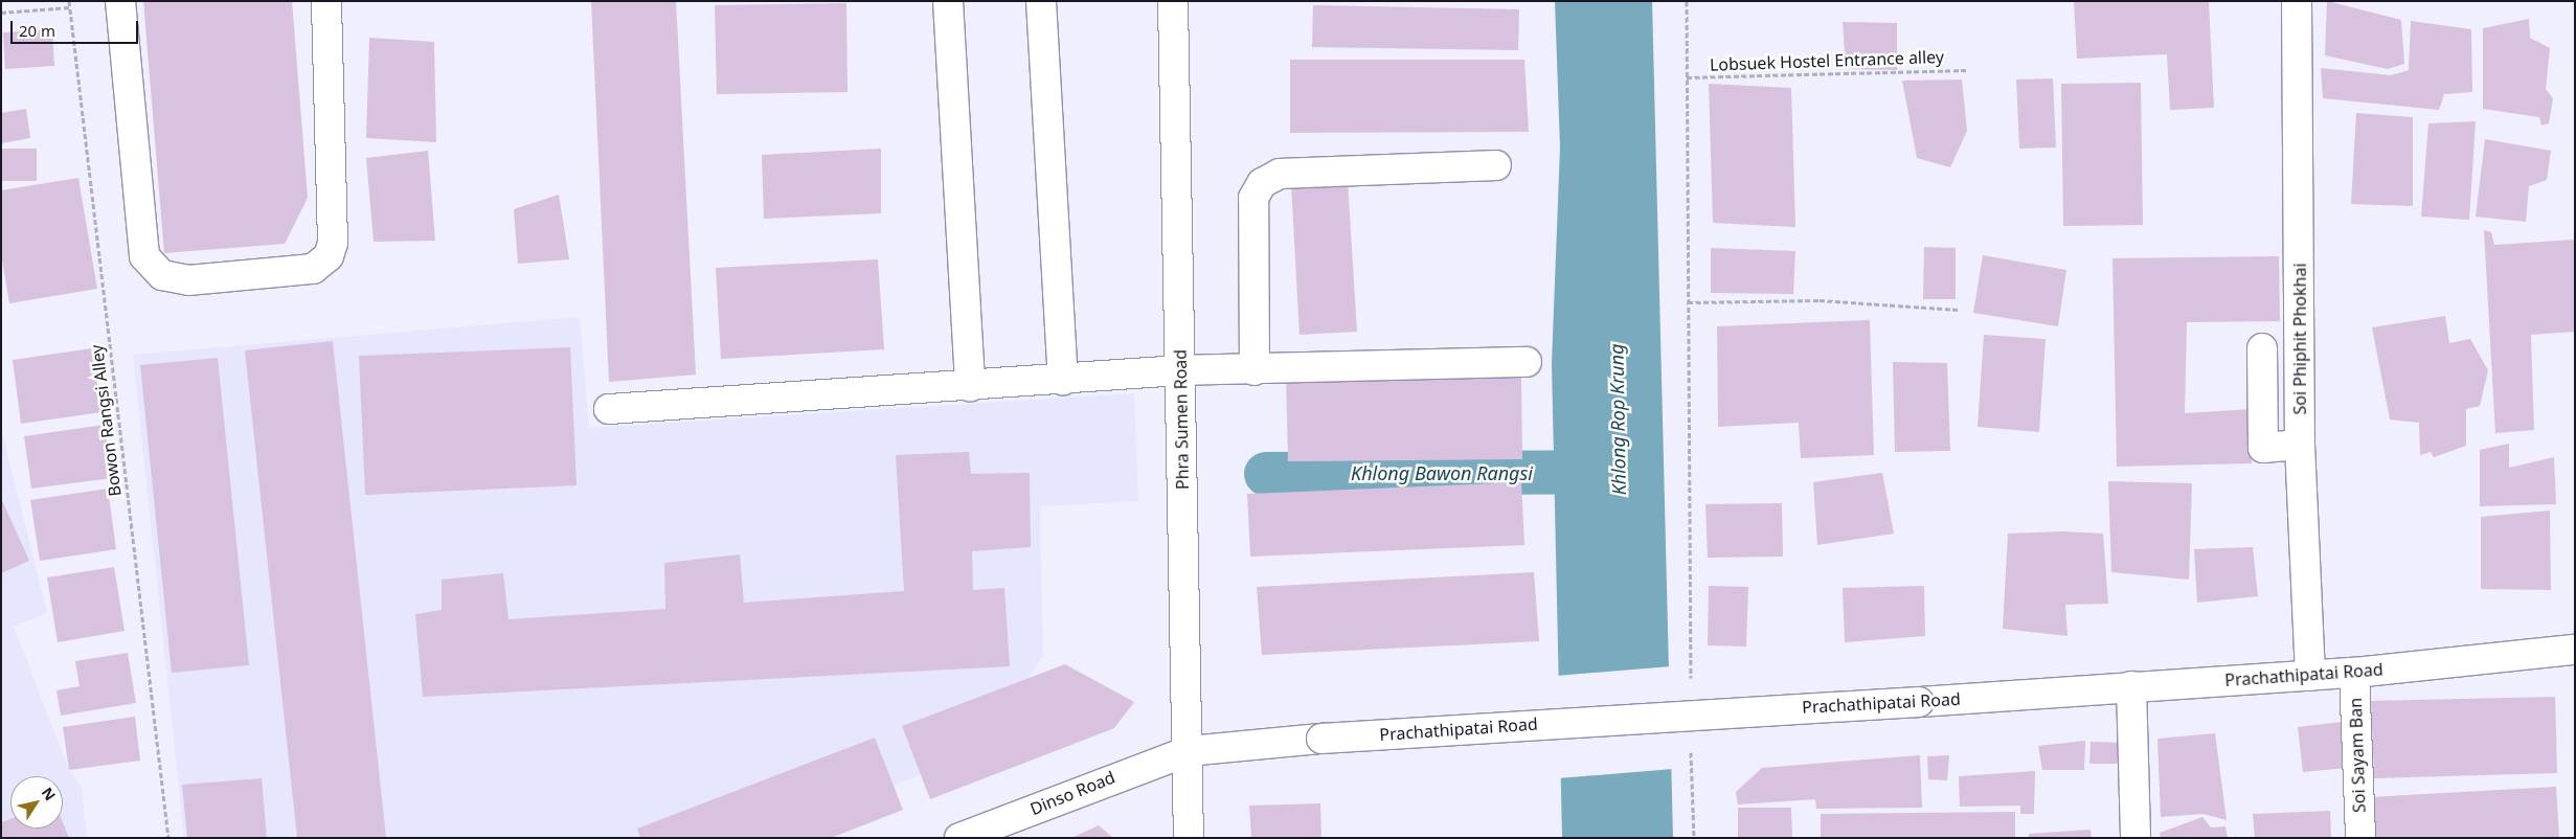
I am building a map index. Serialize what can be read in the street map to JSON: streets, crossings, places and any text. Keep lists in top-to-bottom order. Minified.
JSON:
{"streets":{"main road":["Soi Phiphit Phokhai","Phra Sumen Road","Prachathipatai Road","Soi Sayam Ban","Dinso Road"],"path":["Lobsuek Hostel Entrance alley","Bowon Rangsi Alley"]},"crossings":[["Soi Phiphit Phokhai","Prachathipatai Road"],["Phra Sumen Road","Prachathipatai Road"],["Phra Sumen Road","Dinso Road"],["Prachathipatai Road","Soi Sayam Ban"],["Prachathipatai Road","Dinso Road"]],"water":["Khlong Rop Krung","Khlong Bawon Rangsi"],"scale_bar":"20 m","north":"top right"}
